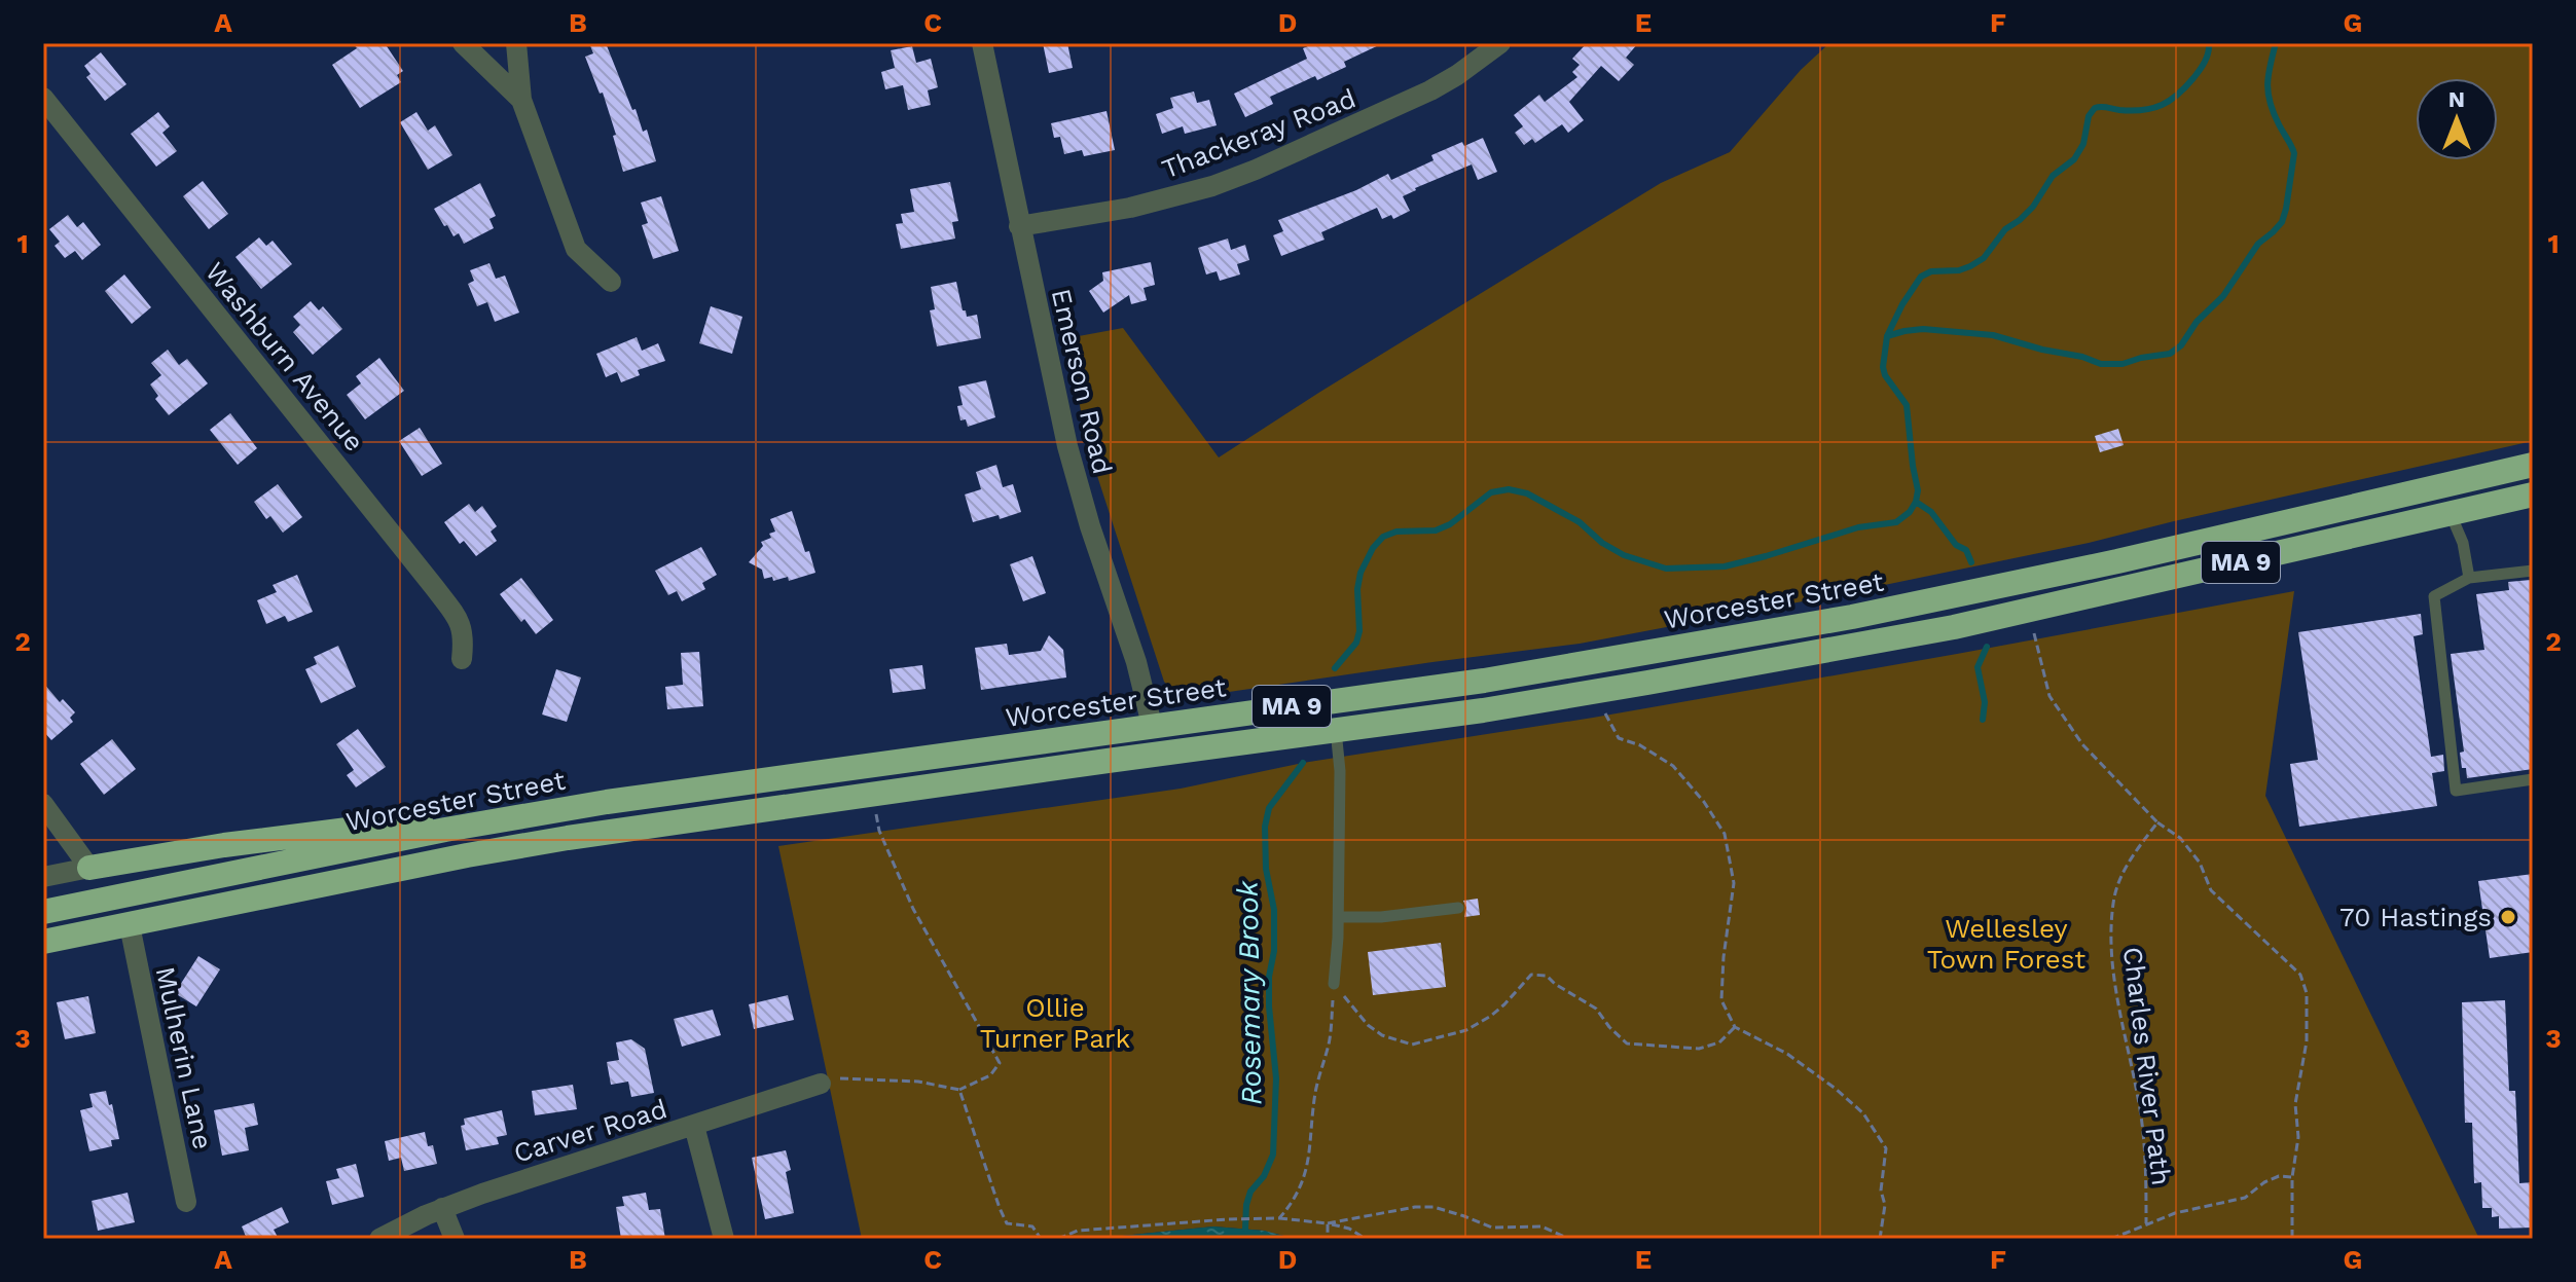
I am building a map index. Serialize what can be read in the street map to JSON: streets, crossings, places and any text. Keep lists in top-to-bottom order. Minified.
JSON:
{"streets":{"highway":["MA 9","Worcester Street"],"street":["Thackeray Road","Washburn Avenue","Emerson Road","Mulherin Lane","Carver Road"],"path":["Charles River Path"]},"crossings":[["Thackeray Road","Emerson Road"],["Emerson Road","Worcester Street"],["Worcester Street","Mulherin Lane"]],"water":["Rosemary Brook"],"parks":["Wellesley Town Forest","Ollie Turner Park"],"places":["70 Hastings"],"north":"top","grid":{"columns":["A","B","C","D","E","F","G"],"rows":["1","2","3"]}}
